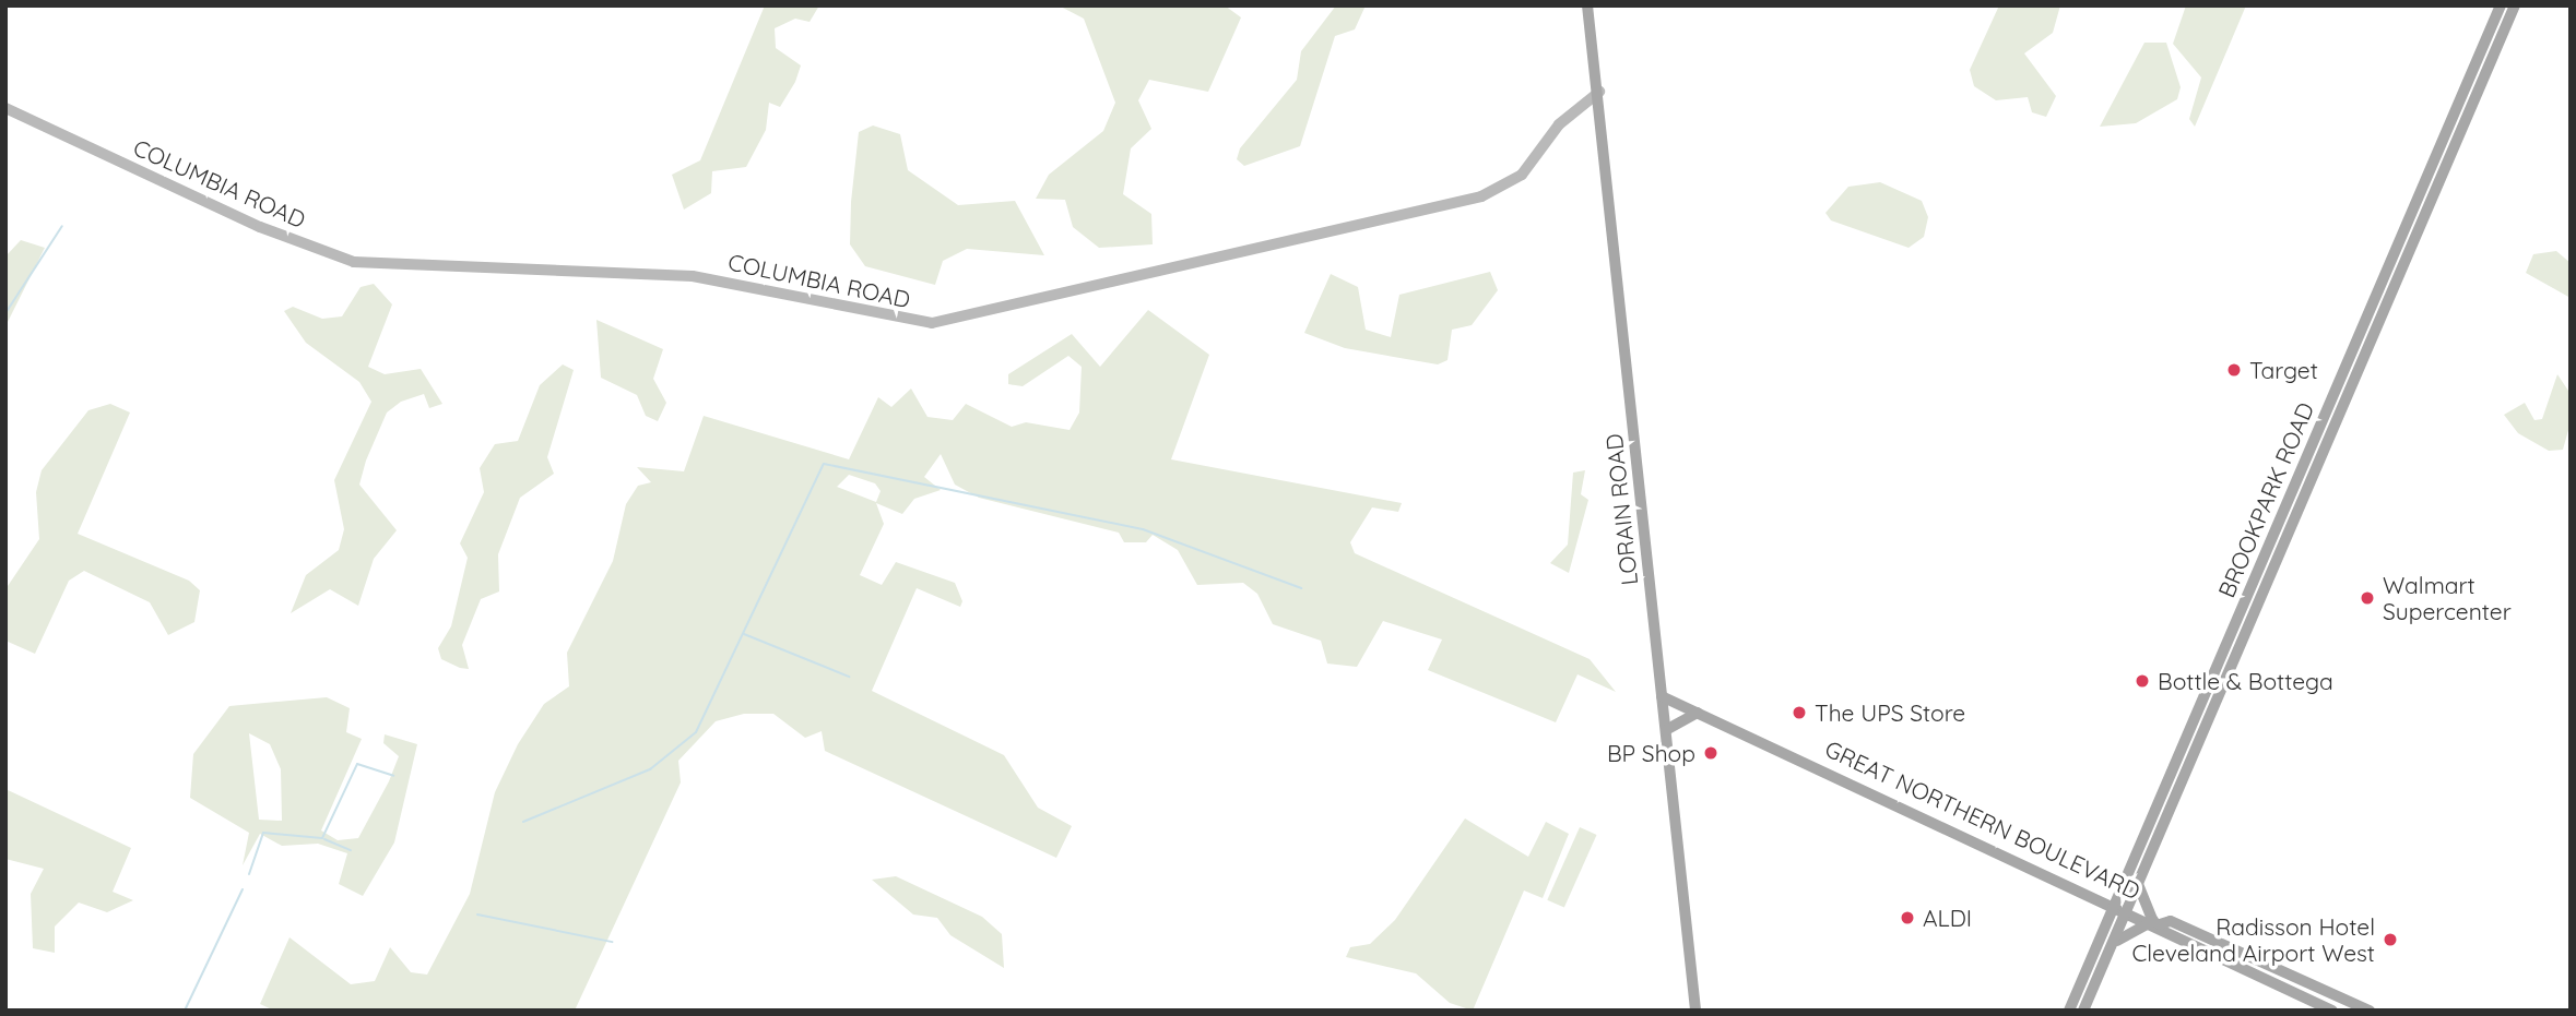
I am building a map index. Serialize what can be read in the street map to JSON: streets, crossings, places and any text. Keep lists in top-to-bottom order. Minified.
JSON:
{"streets":{"main road":["COLUMBIA ROAD","BROOKPARK ROAD","LORAIN ROAD","GREAT NORTHERN BOULEVARD"]},"crossings":[["COLUMBIA ROAD","LORAIN ROAD"],["BROOKPARK ROAD","GREAT NORTHERN BOULEVARD"],["LORAIN ROAD","GREAT NORTHERN BOULEVARD"]],"places":["Target","Walmart Supercenter","Bottle & Bottega","The UPS Store","BP Shop","ALDI","Radisson Hotel Cleveland Airport West"]}
